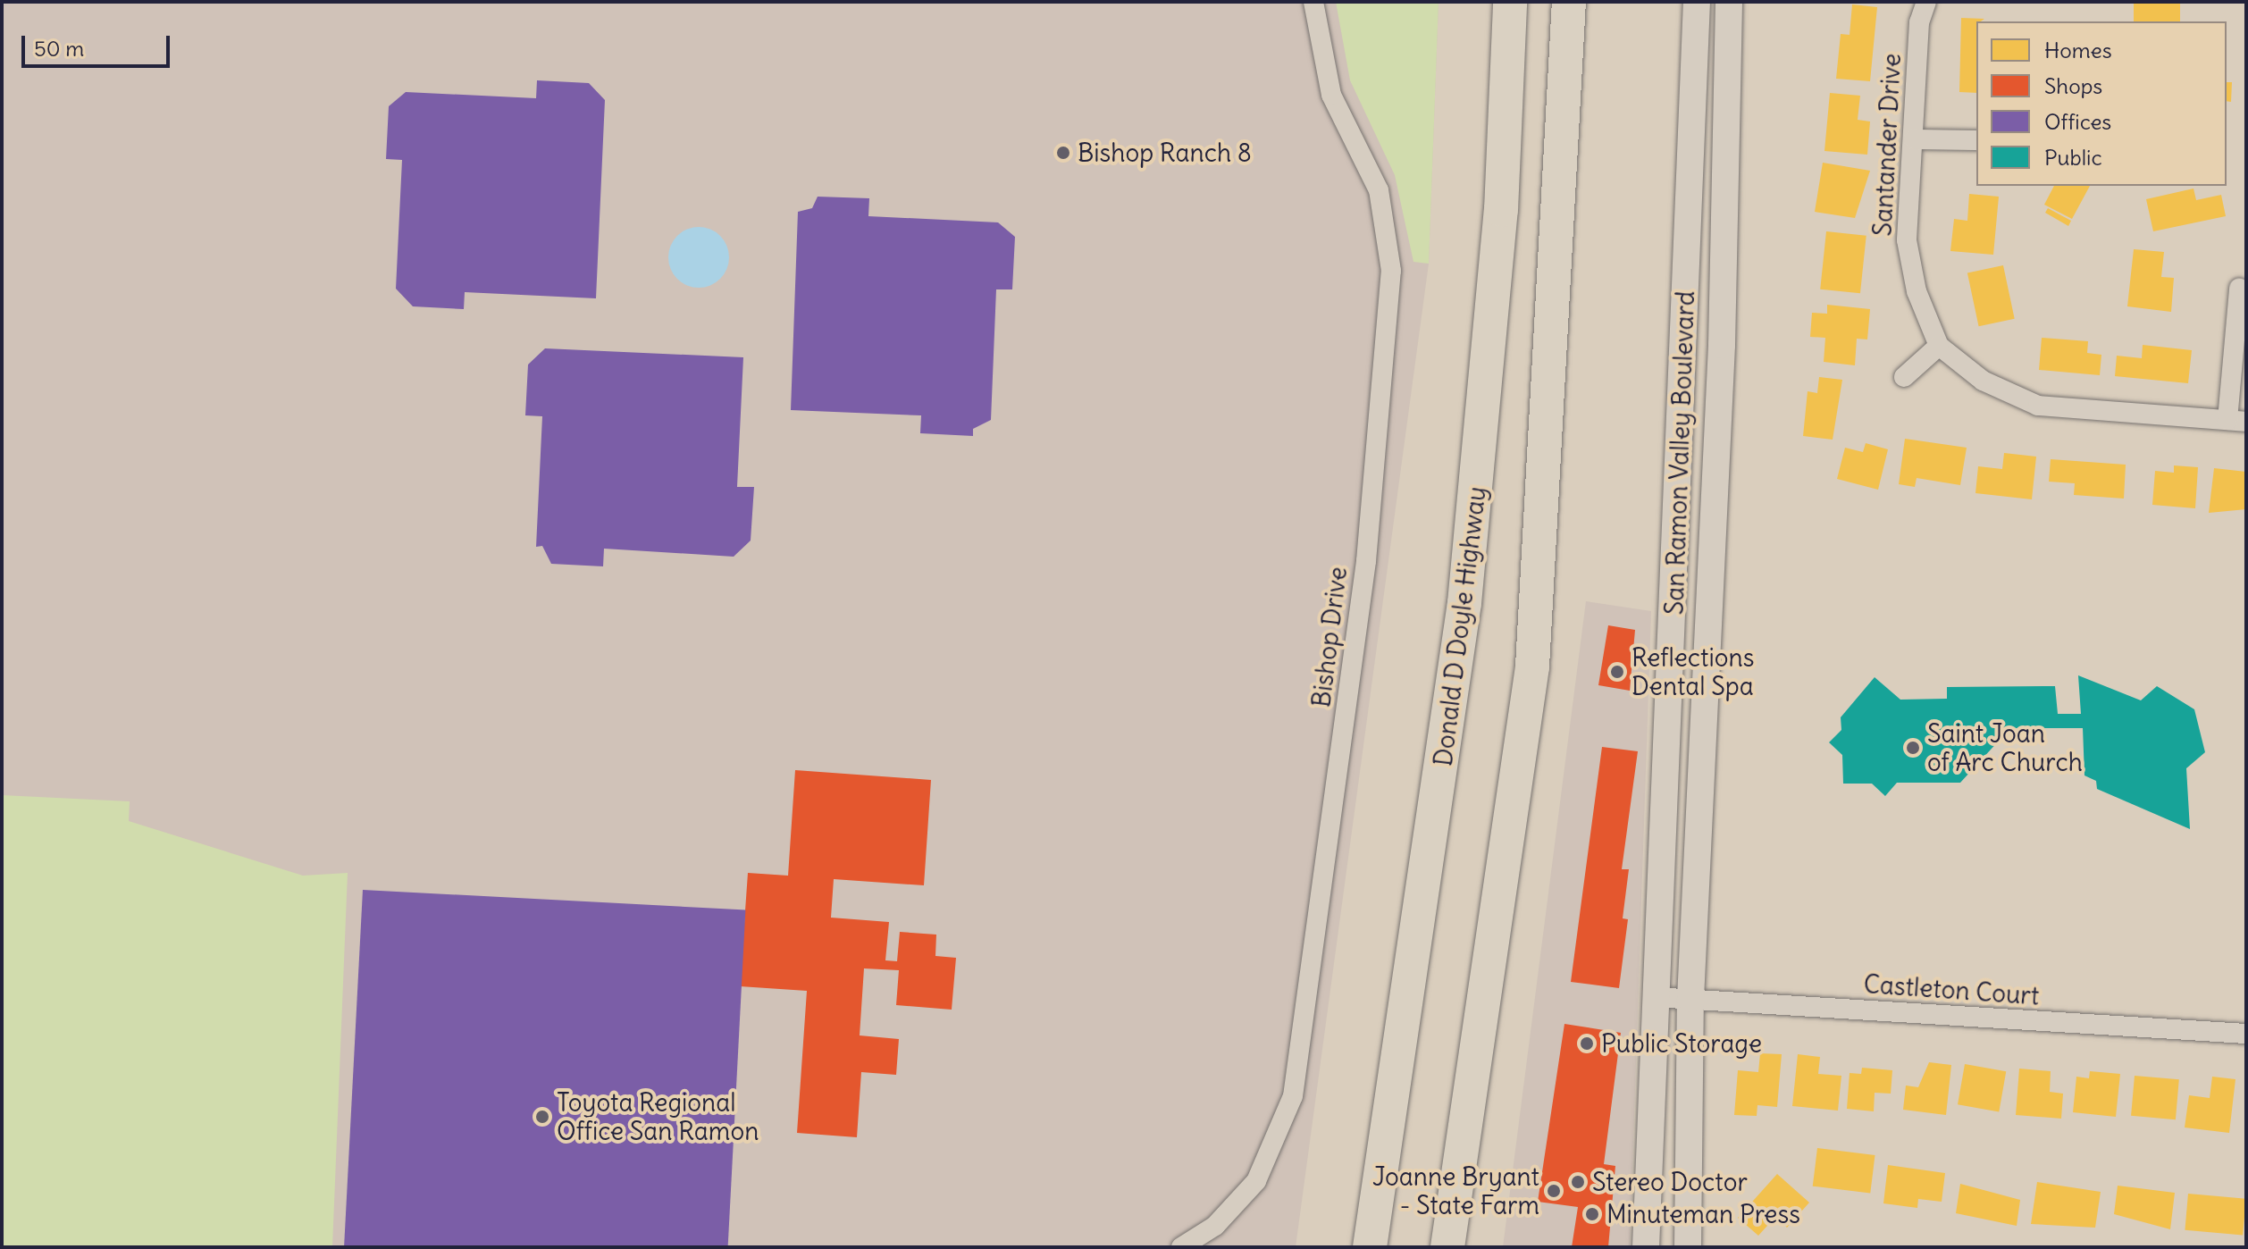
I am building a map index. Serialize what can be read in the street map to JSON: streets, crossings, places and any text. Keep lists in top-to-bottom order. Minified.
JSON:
{"streets":{"highway":["Donald D Doyle Highway"],"main road":["San Ramon Valley Boulevard"],"street":["Santander Drive","Bishop Drive","Castleton Court"]},"crossings":[["San Ramon Valley Boulevard","Castleton Court"]],"places":["Bishop Ranch 8","Reflections Dental Spa","Saint Joan of Arc Church","Public Storage","Toyota Regional Office San Ramon","Stereo Doctor","Joanne Bryant - State Farm","Minuteman Press"],"legend":["Homes","Shops","Offices","Public"],"scale_bar":"50 m"}
